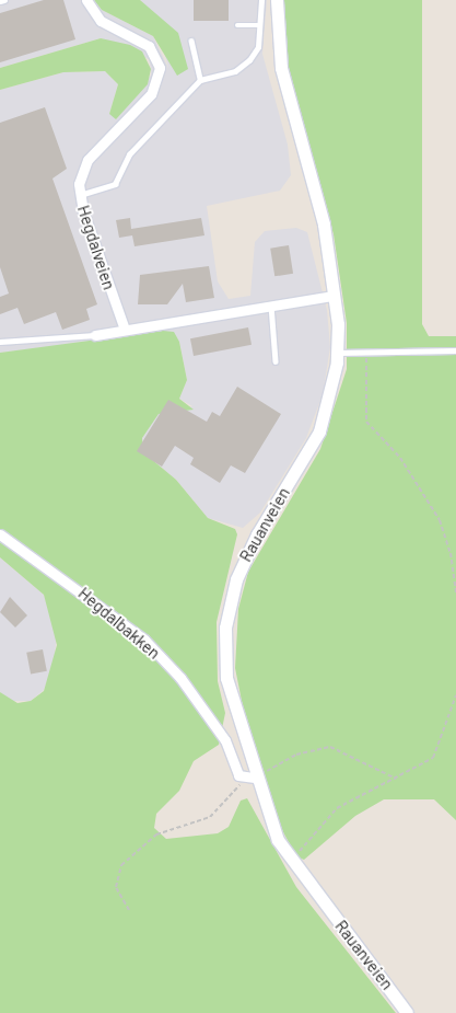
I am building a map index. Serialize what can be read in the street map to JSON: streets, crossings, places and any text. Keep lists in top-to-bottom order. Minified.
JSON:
{"streets":{"main road":["Rauanveien"],"street":["Hegdalveien","Hegdalbakken"]},"crossings":[["Rauanveien","Hegdalbakken"]]}
